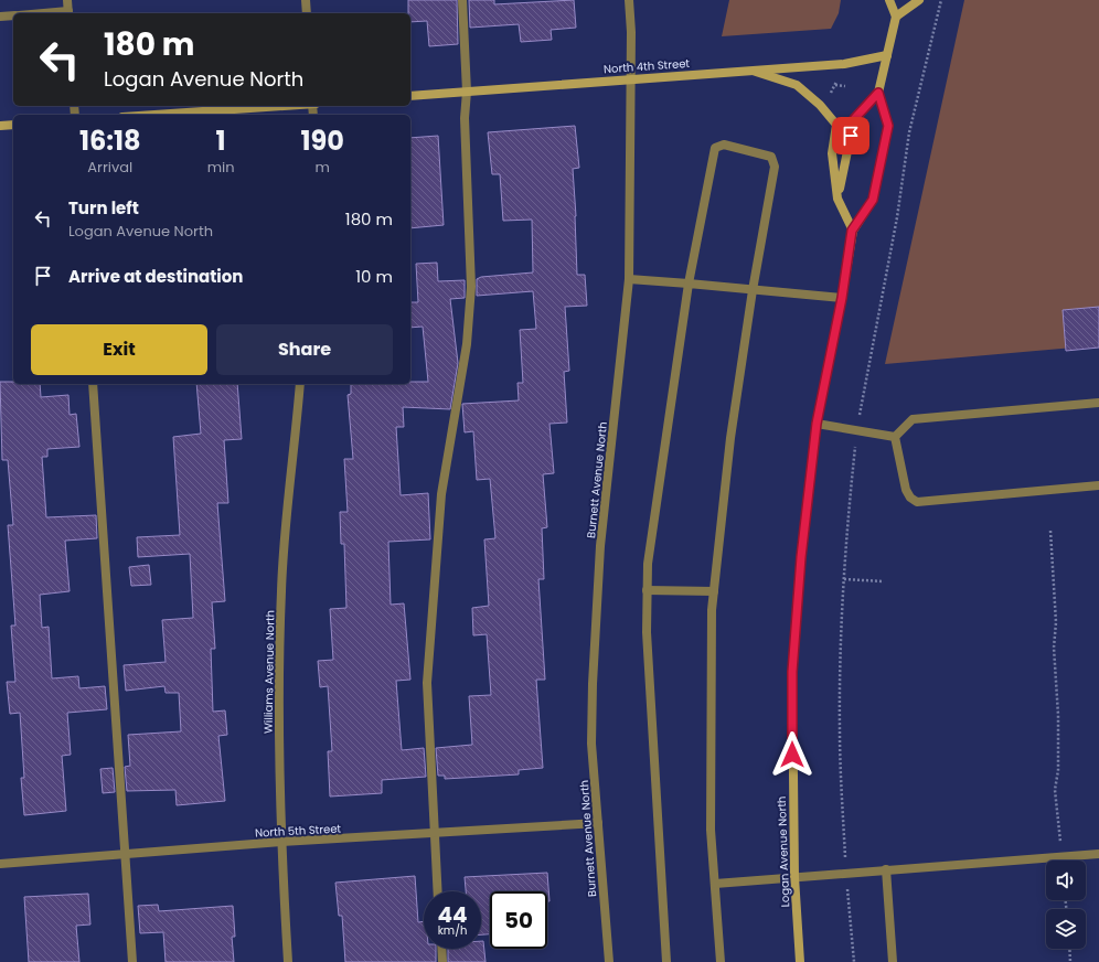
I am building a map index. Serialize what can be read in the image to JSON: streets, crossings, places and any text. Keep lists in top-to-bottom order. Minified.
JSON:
{"streets":{"main road":["North 4th Street","Logan Avenue North"],"street":["Burnett Avenue North","Williams Avenue North","North 5th Street"]},"crossings":[["North 4th Street","Burnett Avenue North"],["North 4th Street","Logan Avenue North"],["Burnett Avenue North","North 5th Street"],["Williams Avenue North","North 5th Street"]],"page":{"turn":["180 m","Logan Avenue North"],"eta":["16:18","Arrival","1","min","190","m"],"list":[{"name":"Turn left","note":"Logan Avenue North","value":"180 m"},{"name":"Arrive at destination","value":"10 m"}],"buttons":["Exit","Share"],"speed":"44 km/h","limit":"50"}}
